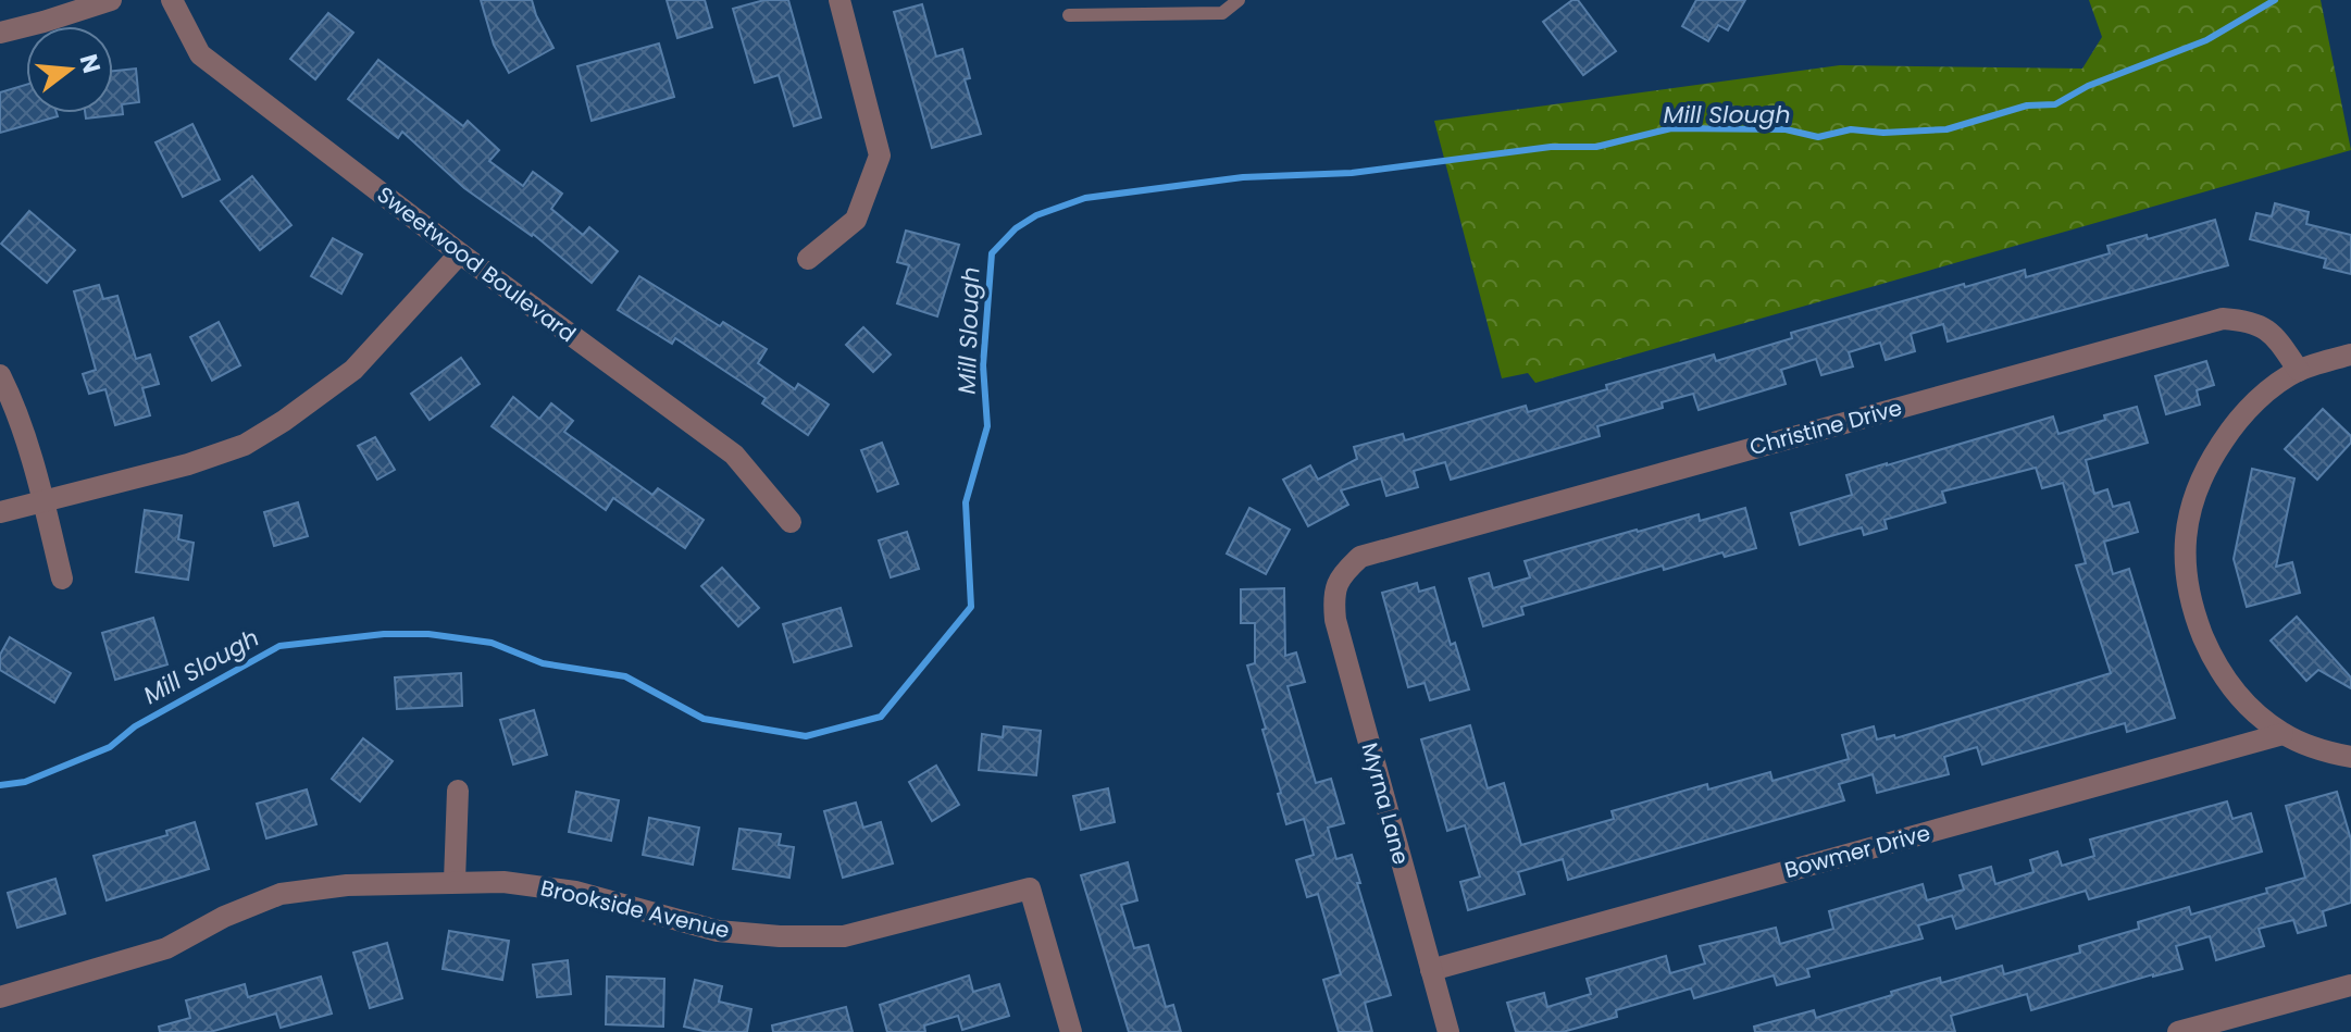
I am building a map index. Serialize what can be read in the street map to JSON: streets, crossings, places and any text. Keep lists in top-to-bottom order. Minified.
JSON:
{"streets":{"street":["Sweetwood Boulevard","Christine Drive","Myrna Lane","Bowmer Drive","Brookside Avenue"]},"crossings":[["Christine Drive","Myrna Lane"],["Myrna Lane","Bowmer Drive"]],"water":["Mill Slough"],"north":"right"}
